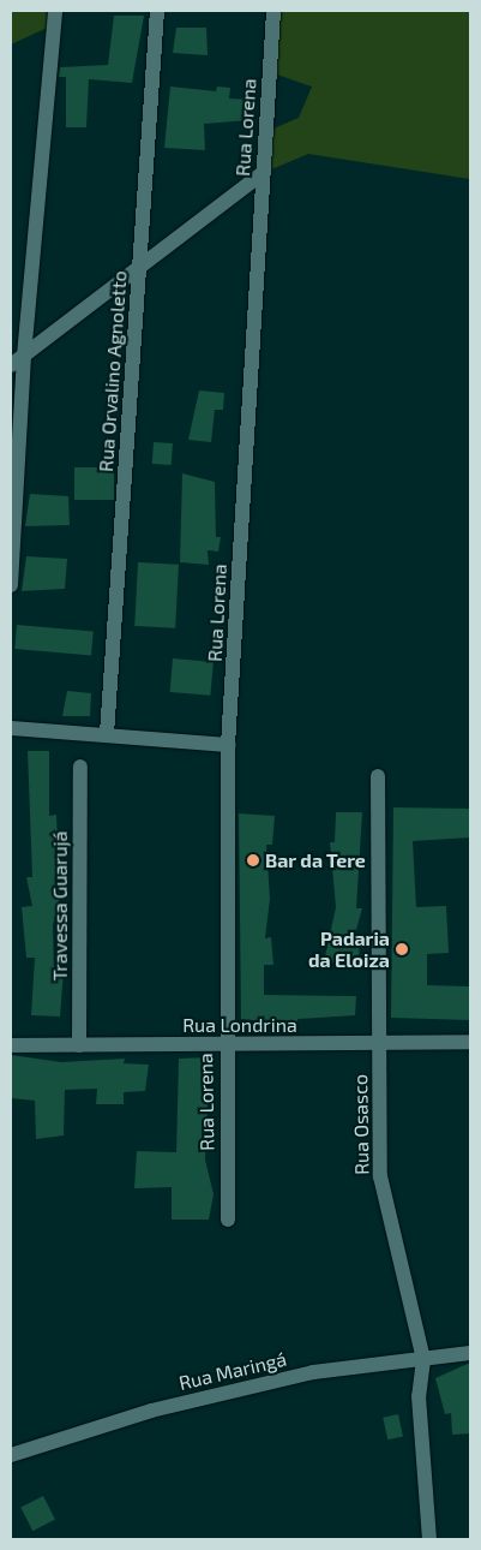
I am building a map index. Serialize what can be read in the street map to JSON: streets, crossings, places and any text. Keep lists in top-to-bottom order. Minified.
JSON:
{"streets":{"street":["Rua Lorena","Rua Orvalino Agnoletto","Travessa Guarujá","Rua Londrina","Rua Osasco","Rua Maringá"]},"crossings":[["Rua Lorena","Rua Londrina"],["Travessa Guarujá","Rua Londrina"],["Rua Londrina","Rua Osasco"],["Rua Osasco","Rua Maringá"]],"places":["Bar da Tere","Padaria da Eloiza"]}
